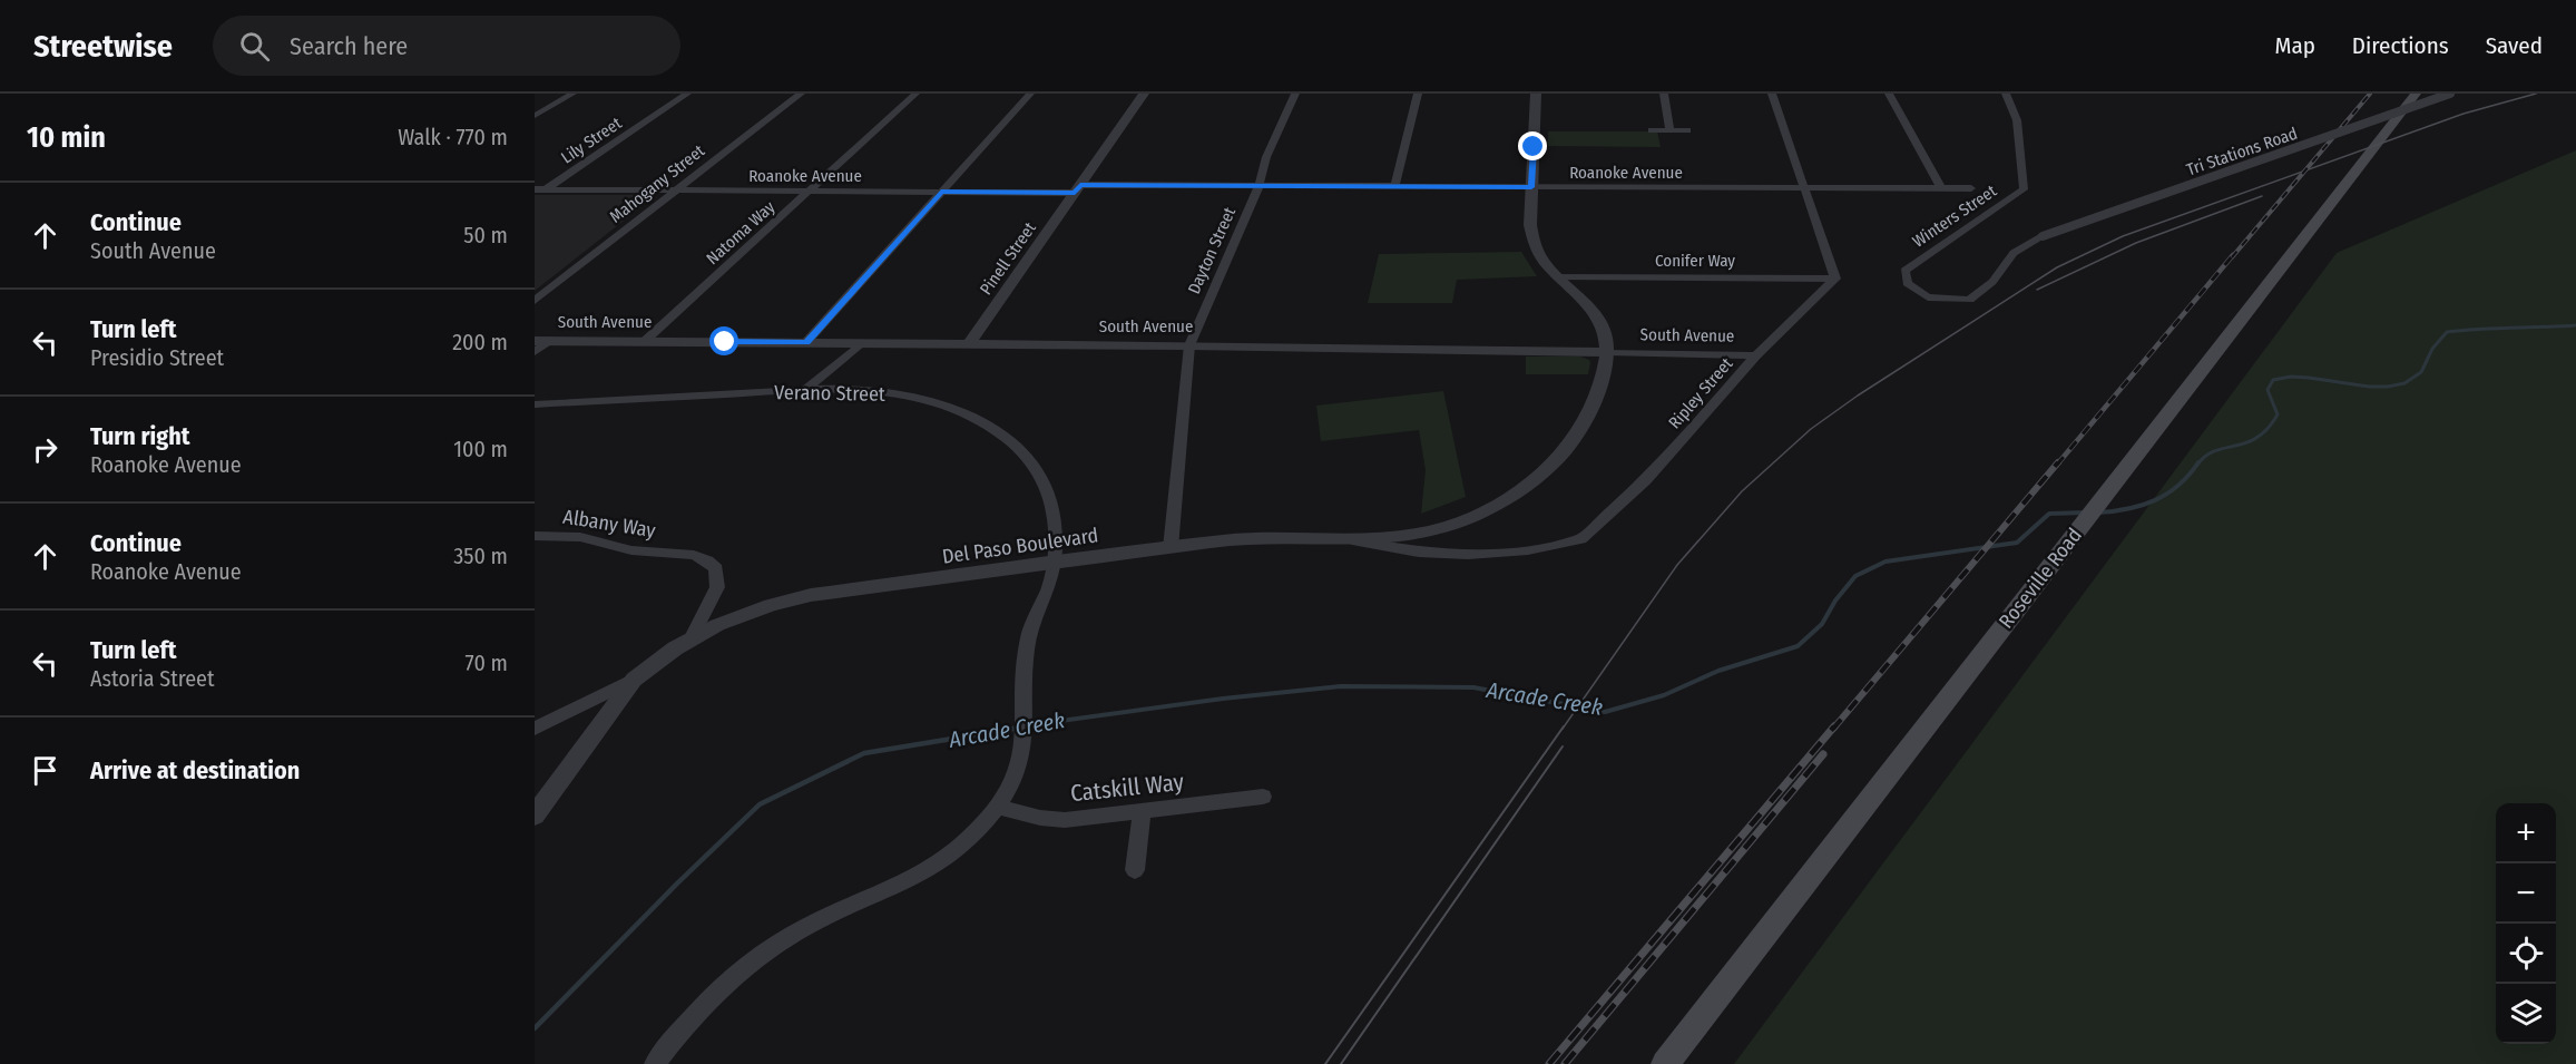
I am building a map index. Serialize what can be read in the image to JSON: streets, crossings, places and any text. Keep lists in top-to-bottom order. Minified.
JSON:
{"streets":{"main road":["Roseville Road"],"street":["Lily Street","Tri Stations Road","Roanoke Avenue","Mahogany Street","Winters Street","Natoma Way","Dayton Street","Pinell Street","Conifer Way","South Avenue","Verano Street","Ripley Street","Albany Way","Del Paso Boulevard","Catskill Way"]},"crossings":[["Lily Street","Roanoke Avenue"],["Tri Stations Road","Winters Street"],["Roanoke Avenue","Mahogany Street"],["Roanoke Avenue","Natoma Way"],["Roanoke Avenue","Dayton Street"],["Roanoke Avenue","Pinell Street"],["Natoma Way","South Avenue"],["Dayton Street","South Avenue"],["Dayton Street","Del Paso Boulevard"],["Pinell Street","South Avenue"],["Conifer Way","Ripley Street"],["South Avenue","Ripley Street"],["Verano Street","Del Paso Boulevard"],["Verano Street","Catskill Way"],["Ripley Street","Del Paso Boulevard"],["Albany Way","Del Paso Boulevard"]],"water":["Arcade Creek"],"page":{"header":"Streetwise","search":"Search here","nav":["Map","Directions","Saved"],"heading":["10 min","Walk · 770 m"],"list":[["Continue","South Avenue","50 m"],["Turn left","Presidio Street","200 m"],["Turn right","Roanoke Avenue","100 m"],["Continue","Roanoke Avenue","350 m"],["Turn left","Astoria Street","70 m"],"Arrive at destination"],"map_buttons":["+","−"]}}
